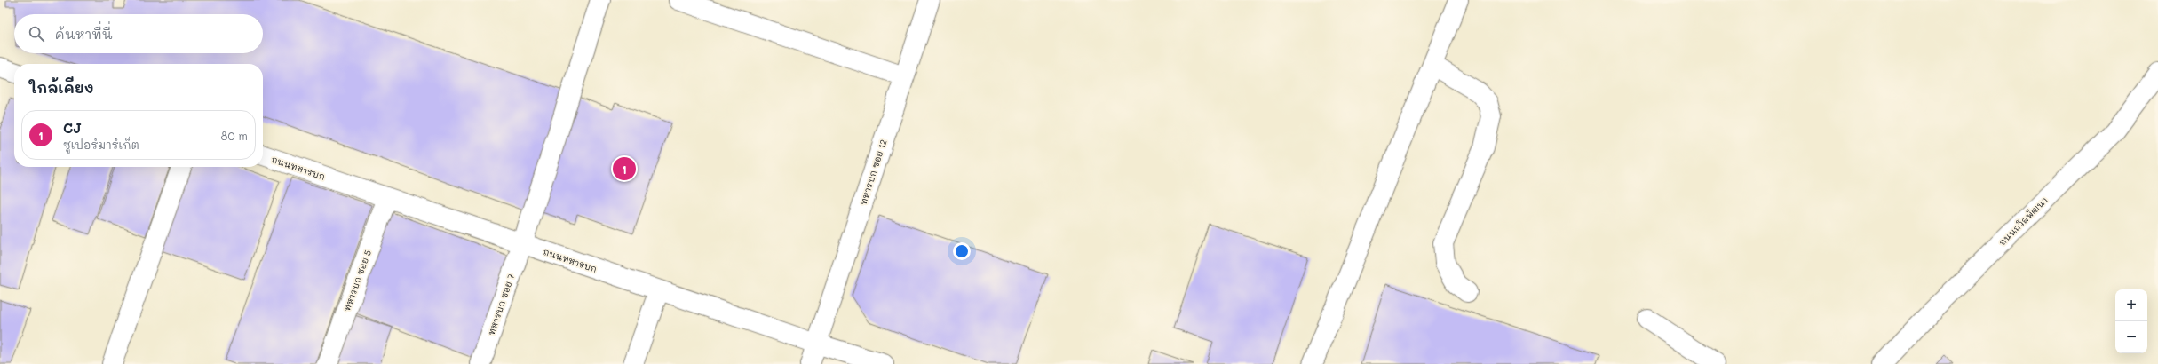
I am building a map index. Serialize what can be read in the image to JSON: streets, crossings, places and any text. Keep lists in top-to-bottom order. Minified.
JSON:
{"streets":{"street":["ถนนทหารบก","ทหารบก ซอย 12","ถนนถวิลพัฒนา","ทหารบก ซอย 5","ทหารบก ซอย 7"]},"crossings":[["ถนนทหารบก","ทหารบก ซอย 12"],["ถนนทหารบก","ทหารบก ซอย 5"],["ถนนทหารบก","ทหารบก ซอย 7"]],"page":{"search":"ค้นหาที่นี่","heading":"ใกล้เคียง","list":[{"mark":"1","name":"CJ","note":"ซูเปอร์มาร์เก็ต","value":"80 m"}],"pins":"1","map_buttons":["+","−"]}}
